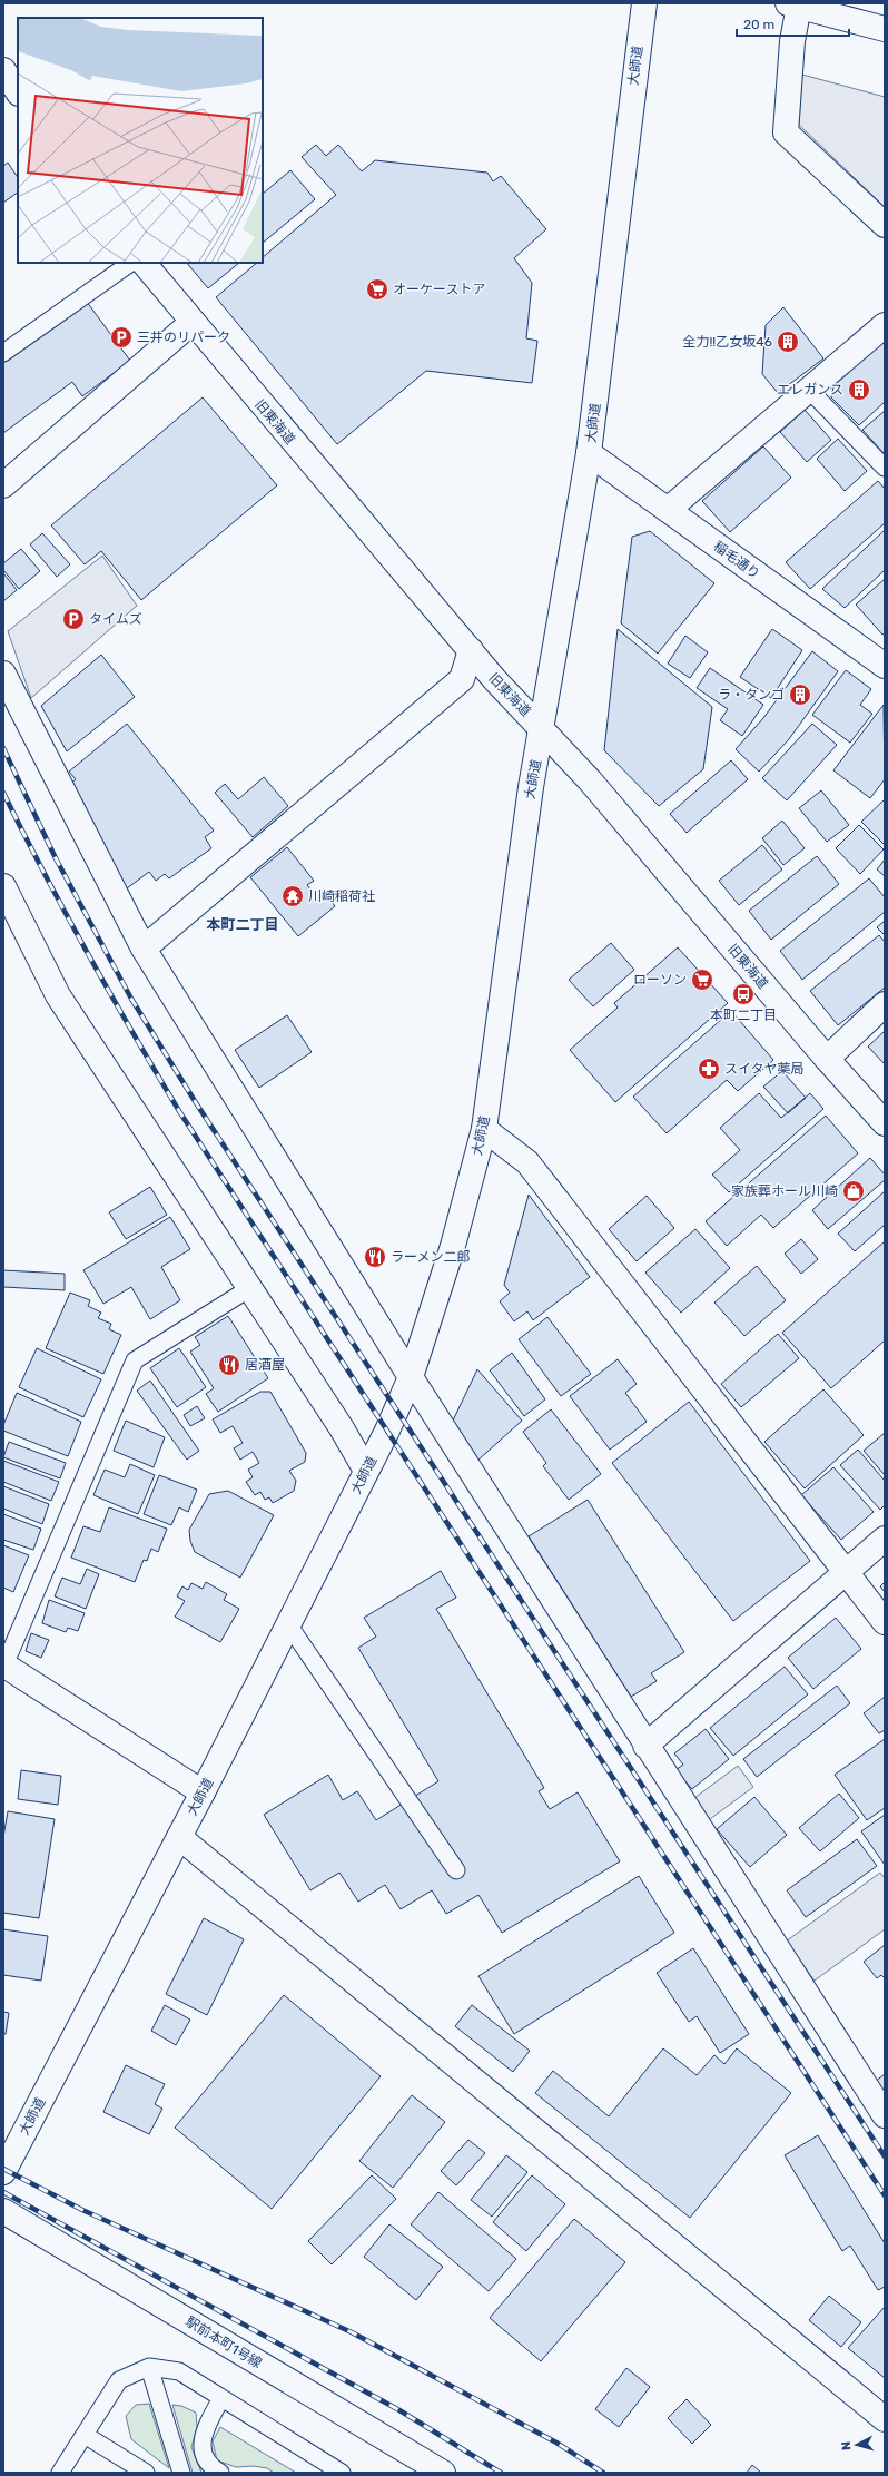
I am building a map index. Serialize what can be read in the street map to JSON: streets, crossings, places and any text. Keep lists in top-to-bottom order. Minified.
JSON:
{"streets":{"main road":["大師道","旧東海道","稲毛通り","駅前本町1号線"]},"crossings":[["大師道","旧東海道"],["大師道","稲毛通り"]],"districts":["本町二丁目"],"places":{"supermarket":["オーケーストア","ローソン"],"parking":["三井のリパーク","タイムズ"],"building":["全力!!乙女坂46","エレガンス","ラ・タンゴ"],"temple":["川崎稲荷社"],"bus stop":["本町二丁目"],"pharmacy":["スイタヤ薬局"],"shop":["家族葬ホール川崎"],"restaurant":["ラーメン二郎","居酒屋"]},"scale_bar":"20 m","north":"left"}
